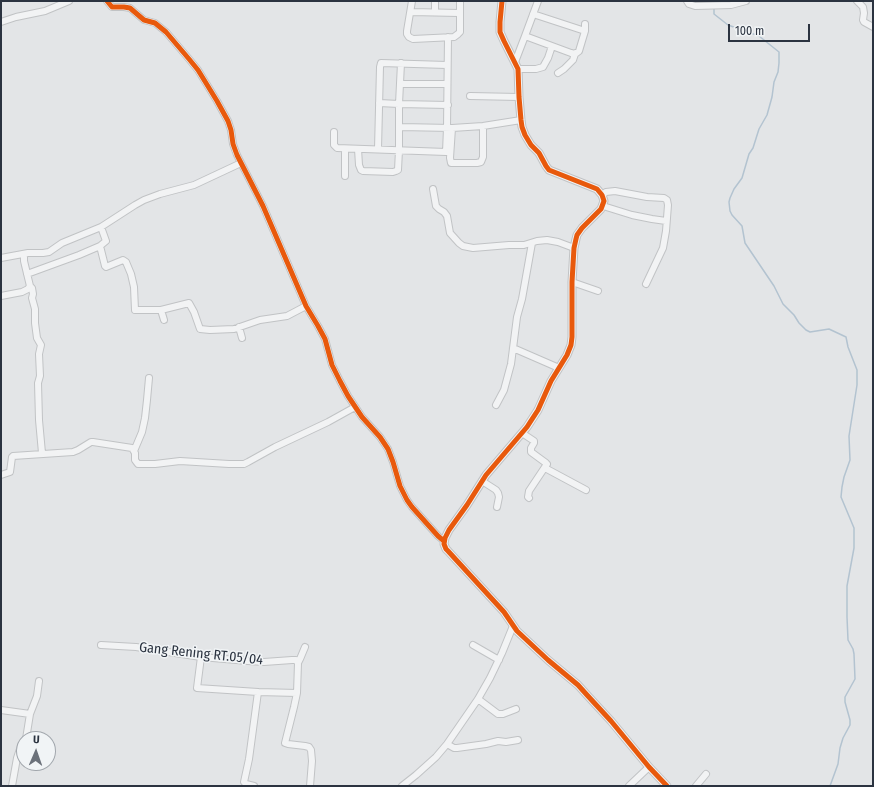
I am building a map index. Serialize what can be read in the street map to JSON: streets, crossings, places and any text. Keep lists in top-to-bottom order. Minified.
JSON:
{"streets":{"street":["Gang Rening RT.05/04"]},"scale_bar":"100 m","north":"top"}
